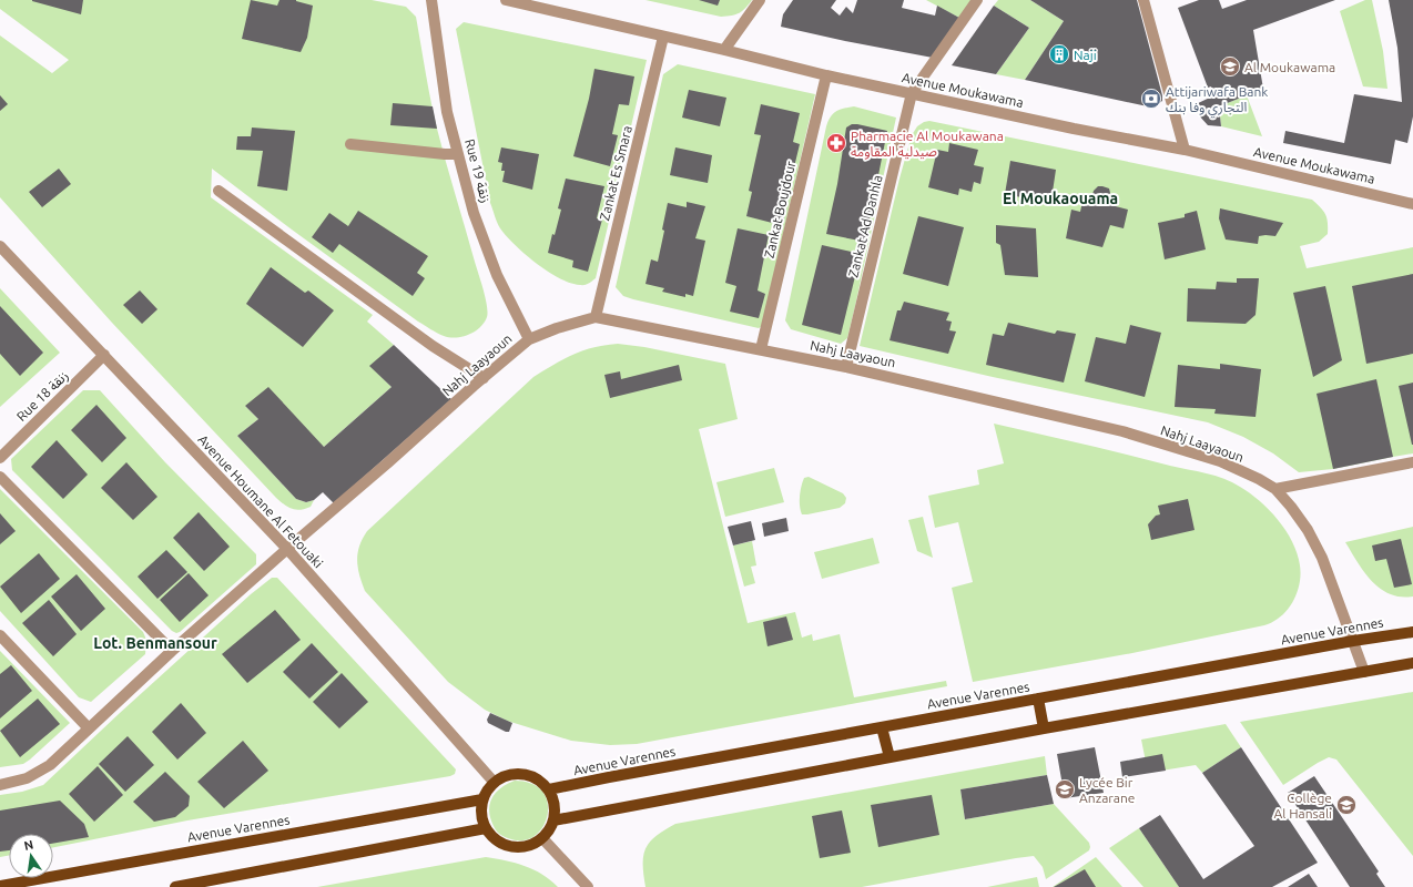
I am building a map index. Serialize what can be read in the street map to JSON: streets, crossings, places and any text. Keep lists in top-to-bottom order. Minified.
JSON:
{"streets":{"main road":["Avenue Varennes"],"street":["Avenue Moukawama","Rue 19 زنقة","Zankat Es Smara","Zankat Boujdour","Zankat Ad Danhla","Nahj Laayaoun","Rue 18 زنقة","Avenue Houmane Al Fetouaki"]},"crossings":[["Avenue Moukawama","Zankat Es Smara"],["Avenue Moukawama","Zankat Boujdour"],["Avenue Moukawama","Zankat Ad Danhla"],["Rue 19 زنقة","Nahj Laayaoun"],["Zankat Es Smara","Nahj Laayaoun"],["Zankat Boujdour","Nahj Laayaoun"],["Zankat Ad Danhla","Nahj Laayaoun"],["Nahj Laayaoun","Avenue Houmane Al Fetouaki"],["Nahj Laayaoun","Avenue Varennes"],["Rue 18 زنقة","Avenue Houmane Al Fetouaki"],["Avenue Houmane Al Fetouaki","Avenue Varennes"]],"districts":["El Moukaouama","Lot. Benmansour"],"places":{"building":["Naji"],"school or university":["Al Moukawama","Lycée Bir Anzarane","Collège Al Hansali"],"bank":["Attijariwafa Bank التجاري وفا بنك"],"pharmacy":["Pharmacie Al Moukawana صيدلية المقاومة"]},"north":"top"}
